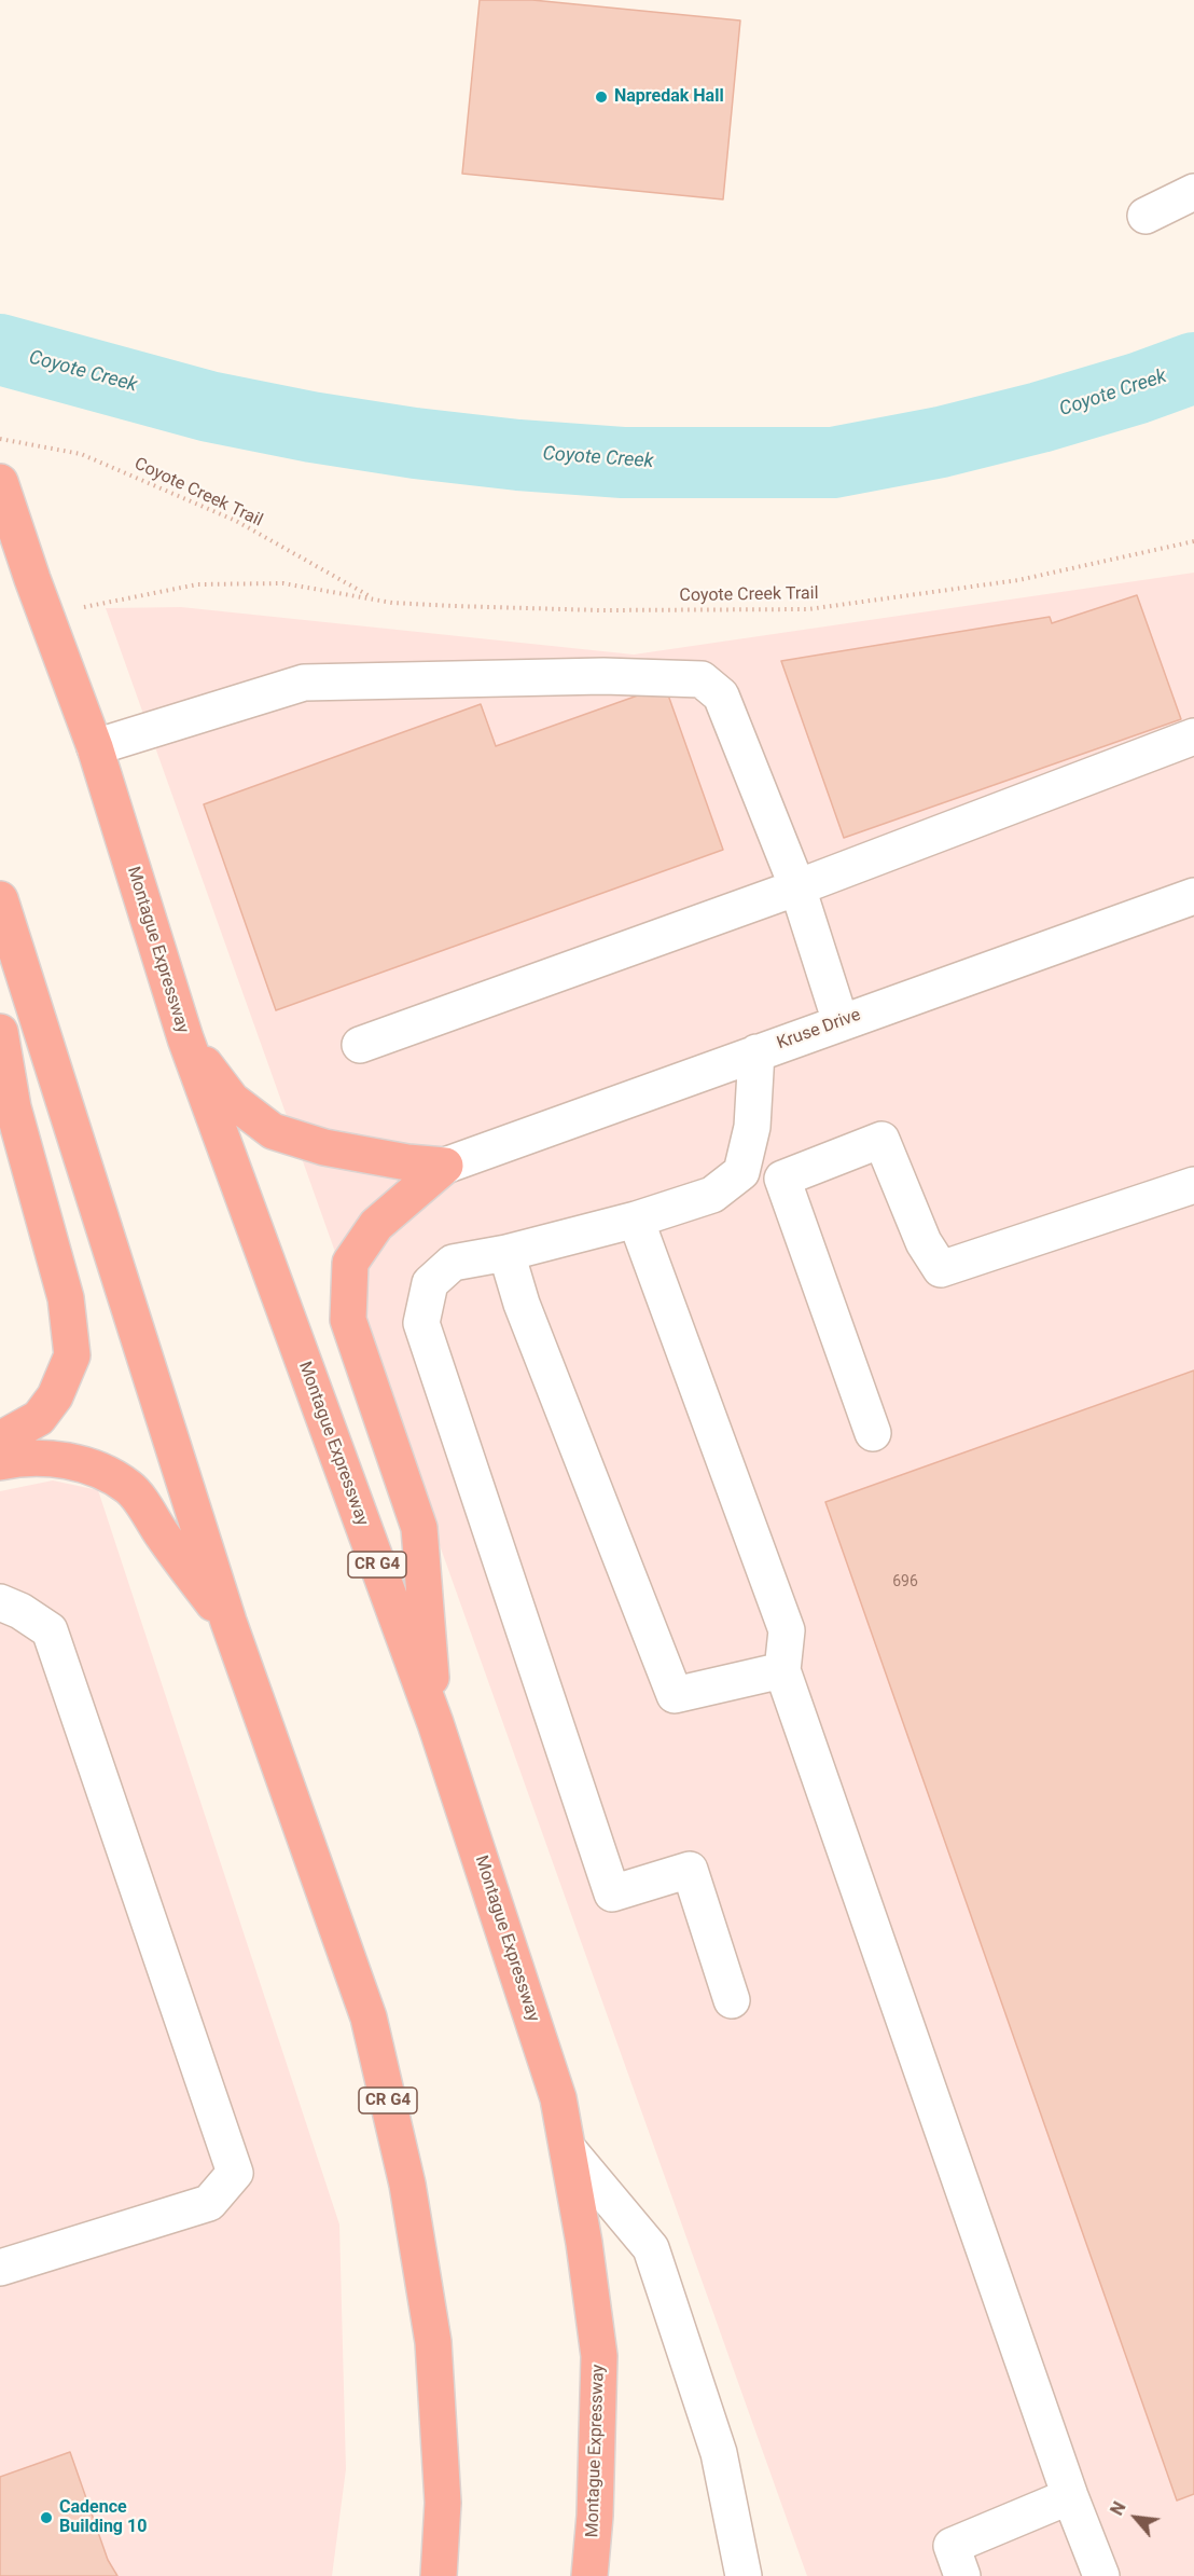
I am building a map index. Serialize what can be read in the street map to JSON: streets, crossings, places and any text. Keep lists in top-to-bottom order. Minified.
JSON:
{"streets":{"highway":["Montague Expressway","CR G4"],"street":["Kruse Drive"],"path":["Coyote Creek Trail"]},"crossings":[["Coyote Creek Trail","Montague Expressway"]],"water":["Coyote Creek"],"places":["Napredak Hall","Cadence Building 10"],"house_numbers":["696"],"north":"top left"}
